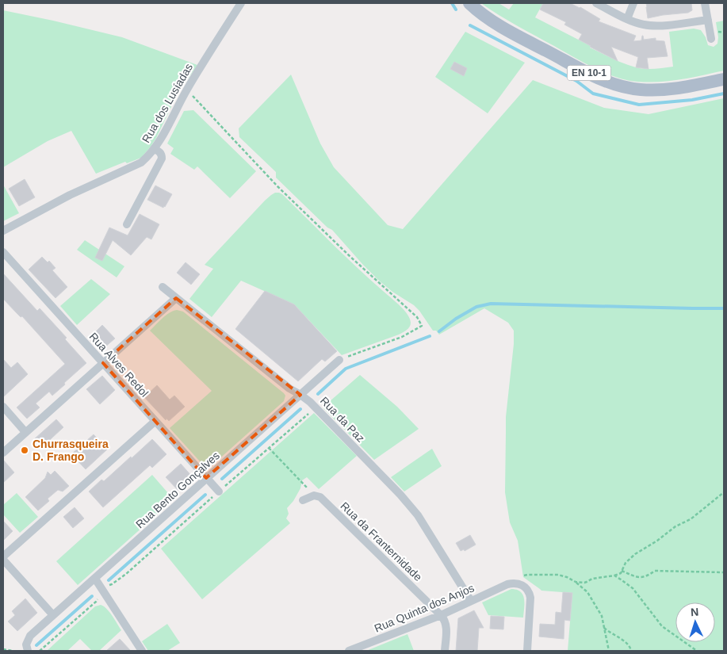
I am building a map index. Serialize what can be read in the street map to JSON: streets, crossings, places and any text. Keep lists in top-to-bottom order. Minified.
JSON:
{"streets":{"main road":["EN 10-1"],"street":["Rua dos Lusíadas","Rua Alves Redol","Rua da Paz","Rua Bento Gonçalves","Rua da Franternidade","Rua Quinta dos Anjos"]},"crossings":[["Rua Alves Redol","Rua Bento Gonçalves"],["Rua da Paz","Rua Bento Gonçalves"],["Rua da Paz","Rua Quinta dos Anjos"],["Rua da Franternidade","Rua Quinta dos Anjos"]],"places":["Churrasqueira D. Frango"],"north":"top"}
